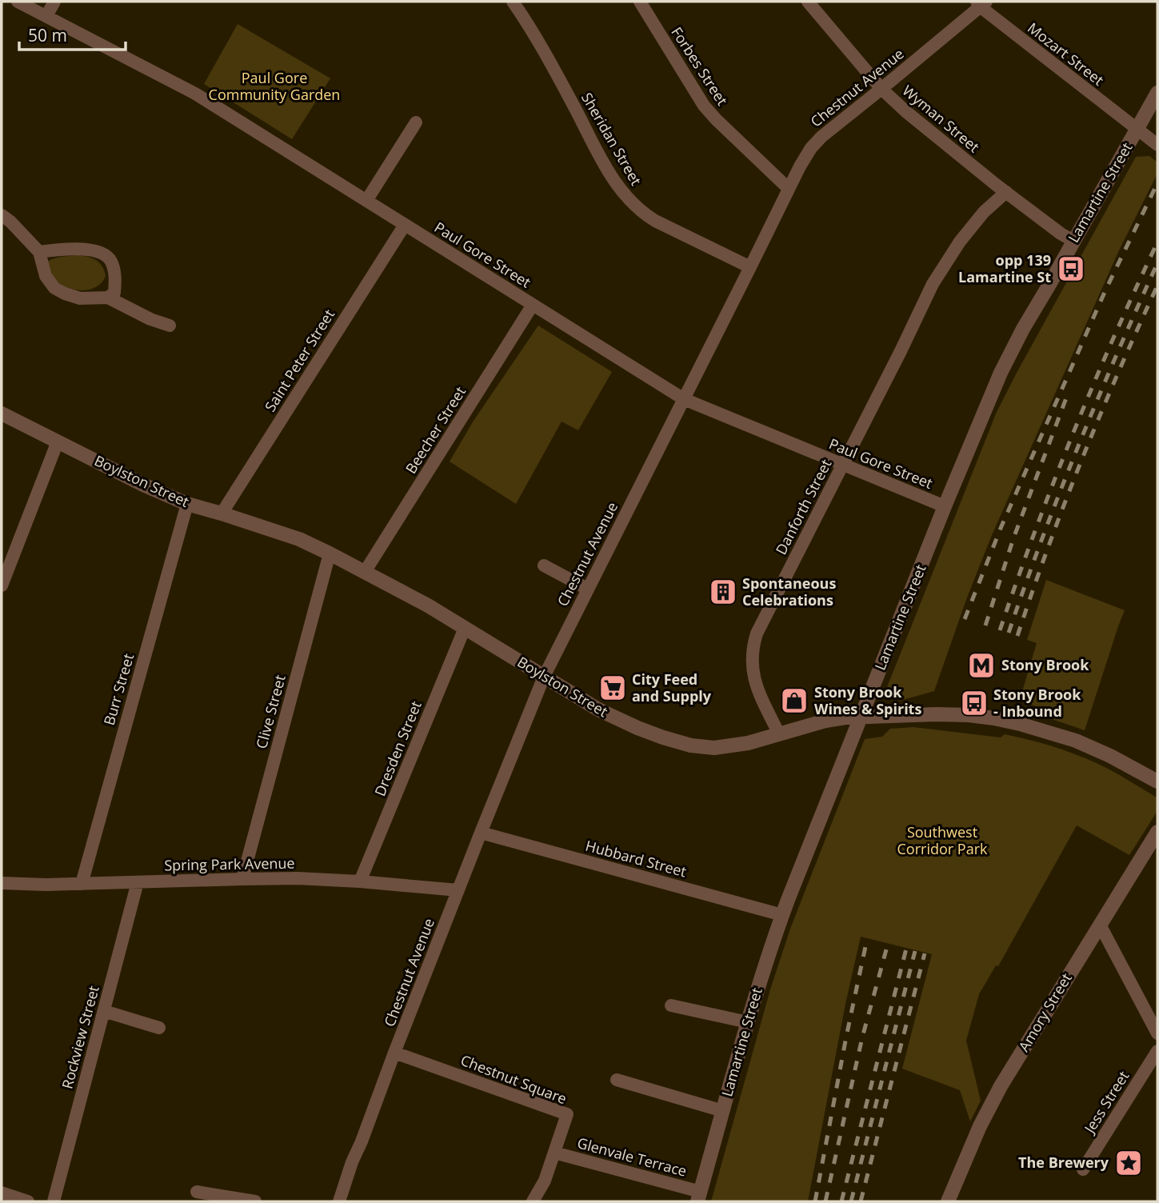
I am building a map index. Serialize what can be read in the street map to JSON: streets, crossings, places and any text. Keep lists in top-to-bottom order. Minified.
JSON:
{"streets":{"street":["Mozart Street","Forbes Street","Chestnut Avenue","Wyman Street","Sheridan Street","Lamartine Street","Paul Gore Street","Saint Peter Street","Beecher Street","Boylston Street","Danforth Street","Burr Street","Clive Street","Dresden Street","Hubbard Street","Spring Park Avenue","Amory Street","Rockview Street","Chestnut Square","Jess Street","Glenvale Terrace"]},"crossings":[["Mozart Street","Chestnut Avenue"],["Mozart Street","Lamartine Street"],["Forbes Street","Chestnut Avenue"],["Chestnut Avenue","Wyman Street"],["Chestnut Avenue","Sheridan Street"],["Chestnut Avenue","Paul Gore Street"],["Chestnut Avenue","Boylston Street"],["Chestnut Avenue","Hubbard Street"],["Chestnut Avenue","Spring Park Avenue"],["Chestnut Avenue","Chestnut Square"],["Wyman Street","Lamartine Street"],["Wyman Street","Danforth Street"],["Lamartine Street","Paul Gore Street"],["Lamartine Street","Boylston Street"],["Lamartine Street","Hubbard Street"],["Lamartine Street","Glenvale Terrace"],["Paul Gore Street","Saint Peter Street"],["Paul Gore Street","Beecher Street"],["Paul Gore Street","Danforth Street"],["Saint Peter Street","Boylston Street"],["Beecher Street","Boylston Street"],["Boylston Street","Danforth Street"],["Boylston Street","Burr Street"],["Boylston Street","Clive Street"],["Boylston Street","Dresden Street"],["Burr Street","Spring Park Avenue"],["Clive Street","Spring Park Avenue"],["Dresden Street","Spring Park Avenue"],["Spring Park Avenue","Rockview Street"],["Chestnut Square","Glenvale Terrace"]],"parks":["Paul Gore Community Garden","Southwest Corridor Park"],"places":{"bus stop":["opp 139 Lamartine St","Stony Brook - Inbound"],"building":["Spontaneous Celebrations"],"metro station":["Stony Brook"],"supermarket":["City Feed and Supply"],"shop":["Stony Brook Wines & Spirits"],"place":["The Brewery"]},"scale_bar":"50 m"}
